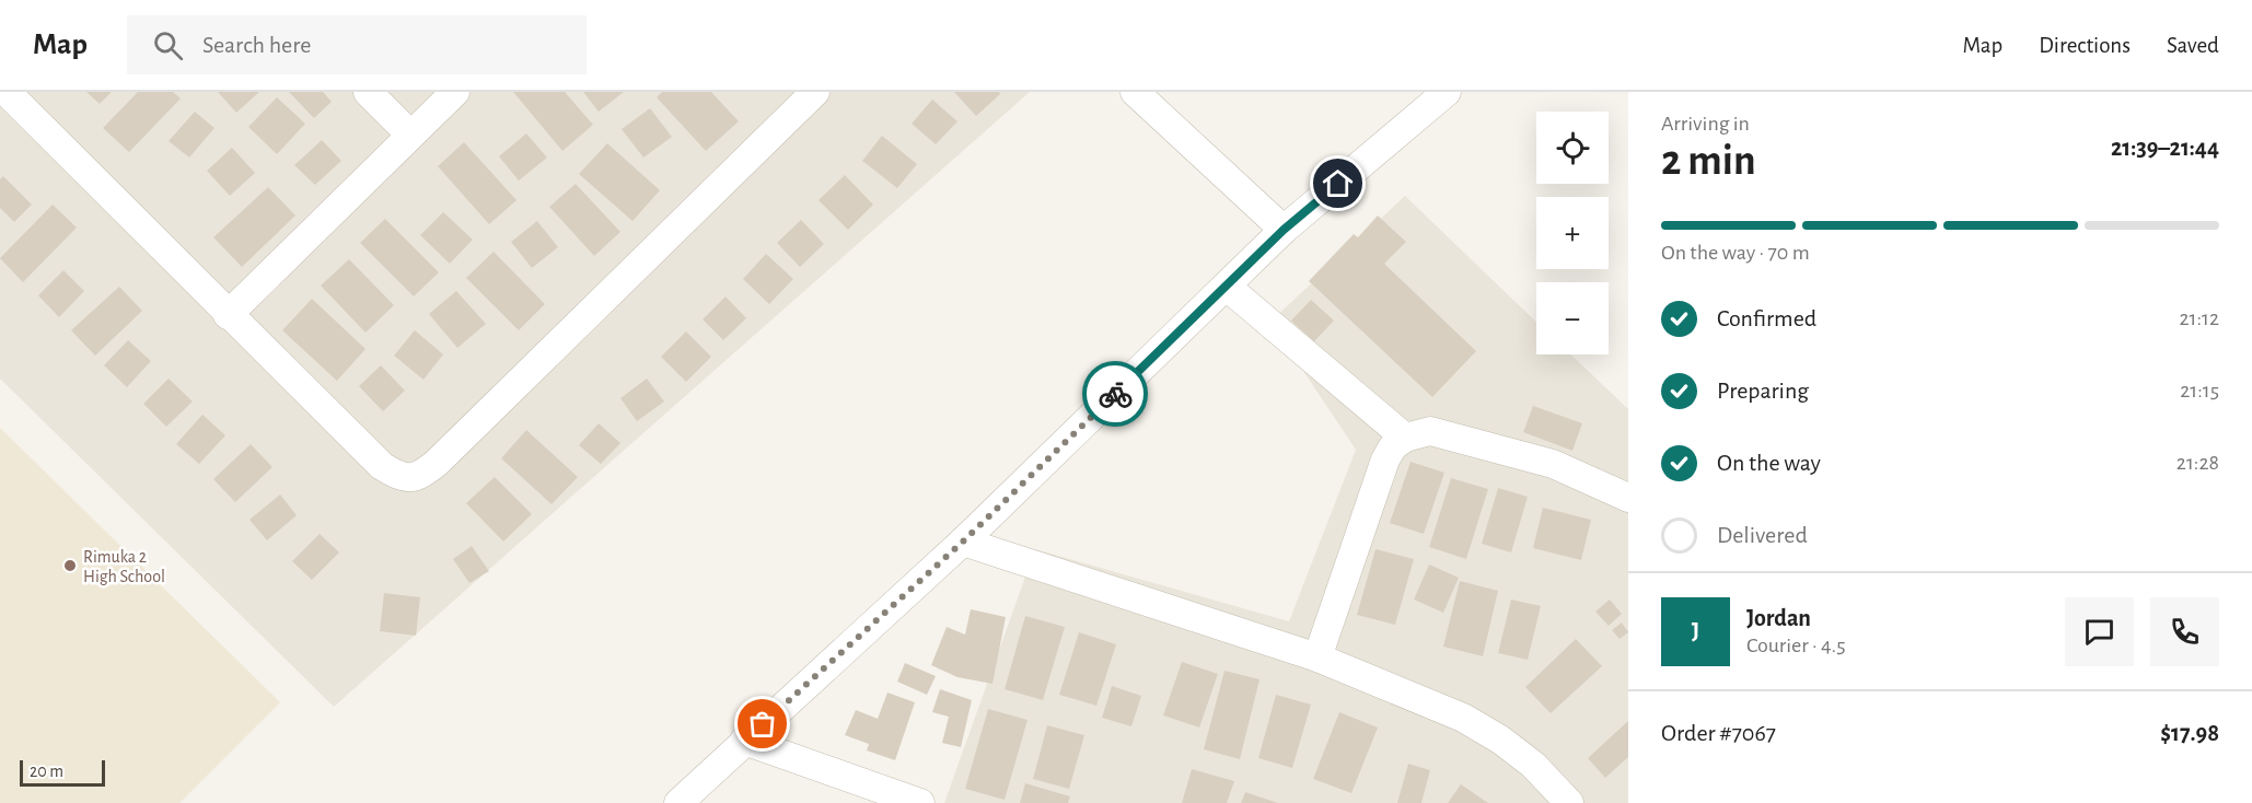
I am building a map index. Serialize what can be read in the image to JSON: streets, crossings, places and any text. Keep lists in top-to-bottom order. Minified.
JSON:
{"places":["Rimuka 2 High School"],"scale_bar":"20 m","page":{"header":"Map","search":"Search here","nav":["Map","Directions","Saved"],"heading":["2 min","Arriving in","21:39–21:44"],"panel":["Jordan","Courier · 4.5","Order #7067","$17.98"],"map_buttons":["+","−"],"bar":"On the way · 70 m","list":[["Confirmed","21:12"],["Preparing","21:15"],["On the way","21:28"],"Delivered"],"round":"J","scale":"20 m"}}
